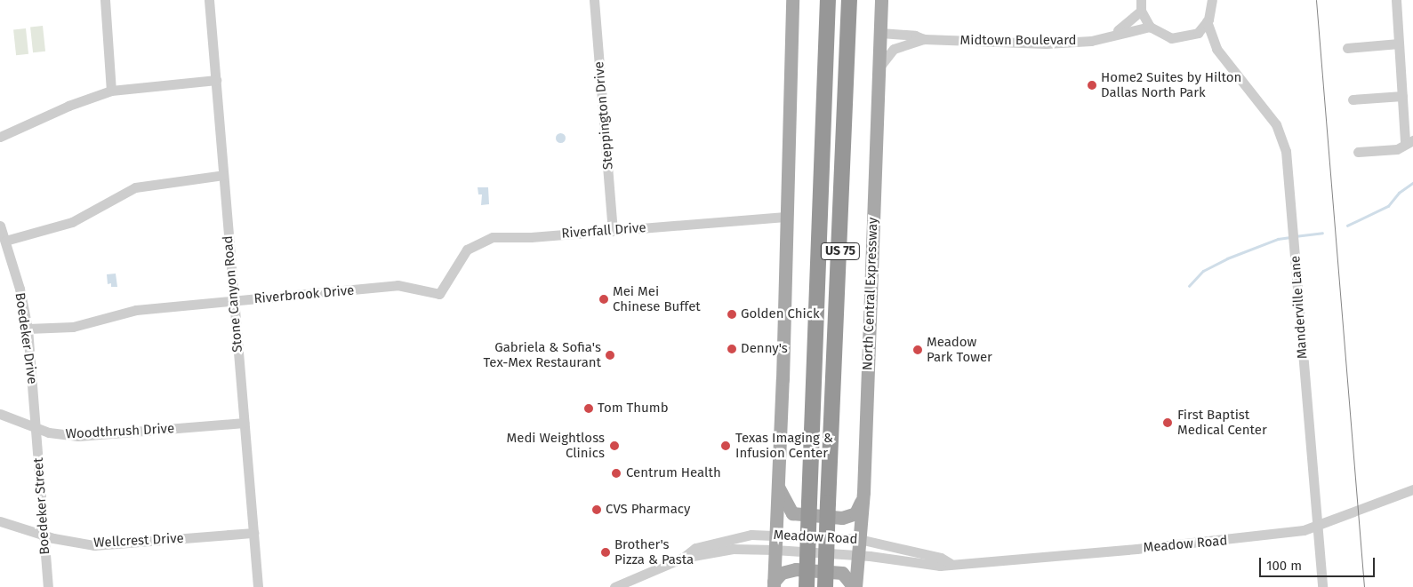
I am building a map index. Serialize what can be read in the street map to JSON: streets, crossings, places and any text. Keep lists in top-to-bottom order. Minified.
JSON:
{"streets":{"highway":["US 75"],"main road":["North Central Expressway"],"street":["Midtown Boulevard","Steppington Drive","Riverfall Drive","Stone Canyon Road","Riverbrook Drive","Manderville Lane","Boedeker Drive","Woodthrush Drive","Boedeker Street","Meadow Road","Wellcrest Drive"]},"crossings":[["Midtown Boulevard","North Central Expressway"],["Steppington Drive","Riverfall Drive"],["Riverfall Drive","Riverbrook Drive"],["Stone Canyon Road","Riverbrook Drive"],["Stone Canyon Road","Woodthrush Drive"],["Stone Canyon Road","Wellcrest Drive"],["North Central Expressway","Meadow Road"],["Riverbrook Drive","Boedeker Drive"],["Manderville Lane","Meadow Road"],["Boedeker Drive","Woodthrush Drive"],["Boedeker Drive","Boedeker Street"],["Woodthrush Drive","Boedeker Street"],["Boedeker Street","Wellcrest Drive"]],"places":["Home2 Suites by Hilton Dallas North Park","Mei Mei Chinese Buffet","Golden Chick","Denny's","Meadow Park Tower","Gabriela & Sofia's Tex-Mex Restaurant","Tom Thumb","First Baptist Medical Center","Medi Weightloss Clinics","Texas Imaging & Infusion Center","Centrum Health","CVS Pharmacy","Brother's Pizza & Pasta"],"scale_bar":"100 m"}
